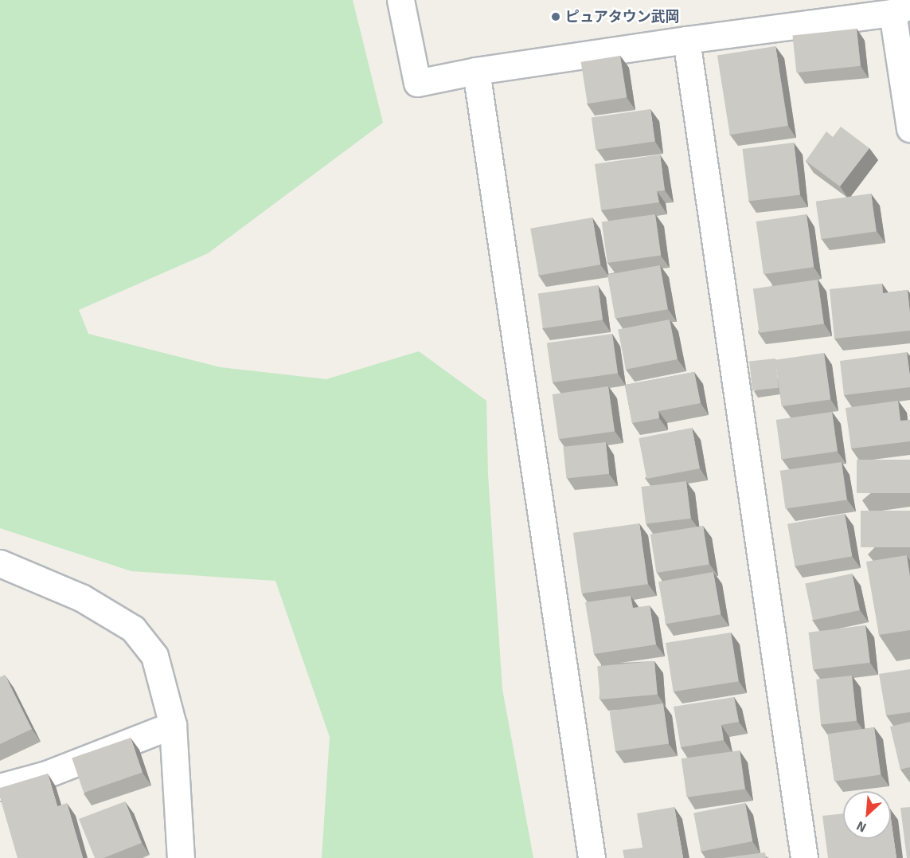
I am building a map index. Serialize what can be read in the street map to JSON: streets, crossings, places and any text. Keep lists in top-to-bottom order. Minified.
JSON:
{"places":["ピュアタウン武岡"],"north":"bottom left"}
